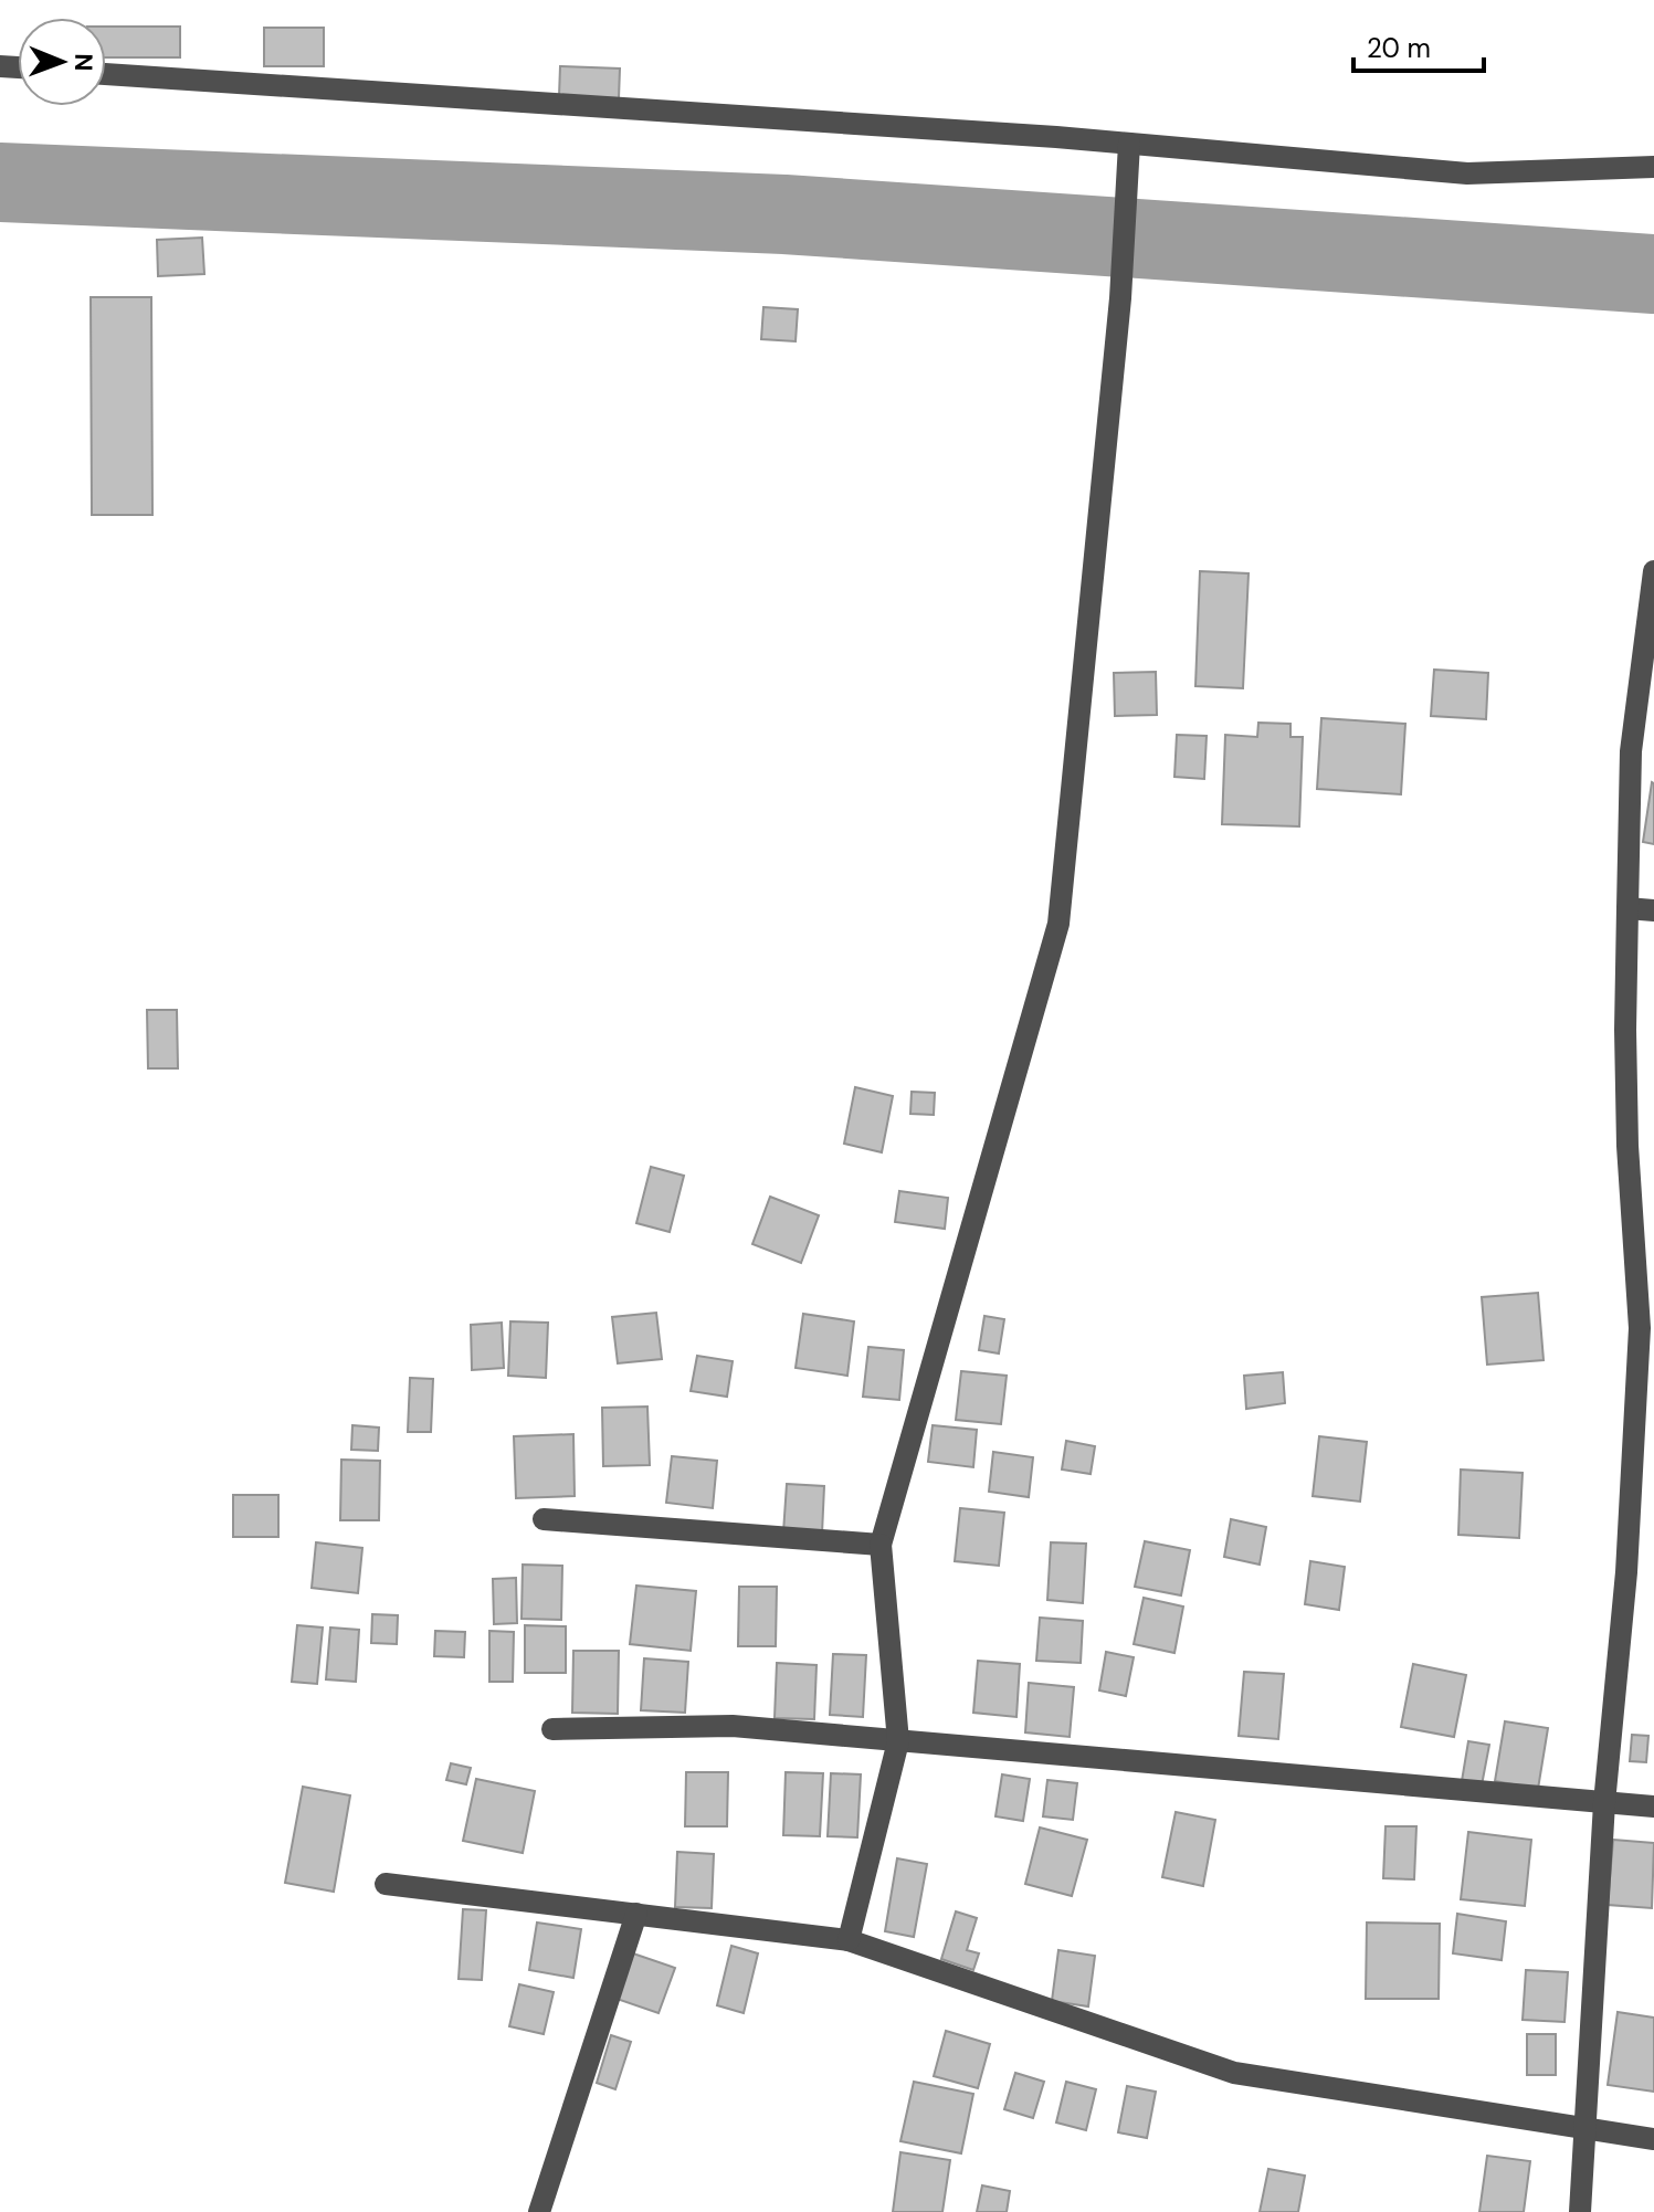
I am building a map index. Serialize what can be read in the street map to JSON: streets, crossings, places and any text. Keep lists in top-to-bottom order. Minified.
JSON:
{"scale_bar":"20 m","north":"right"}
